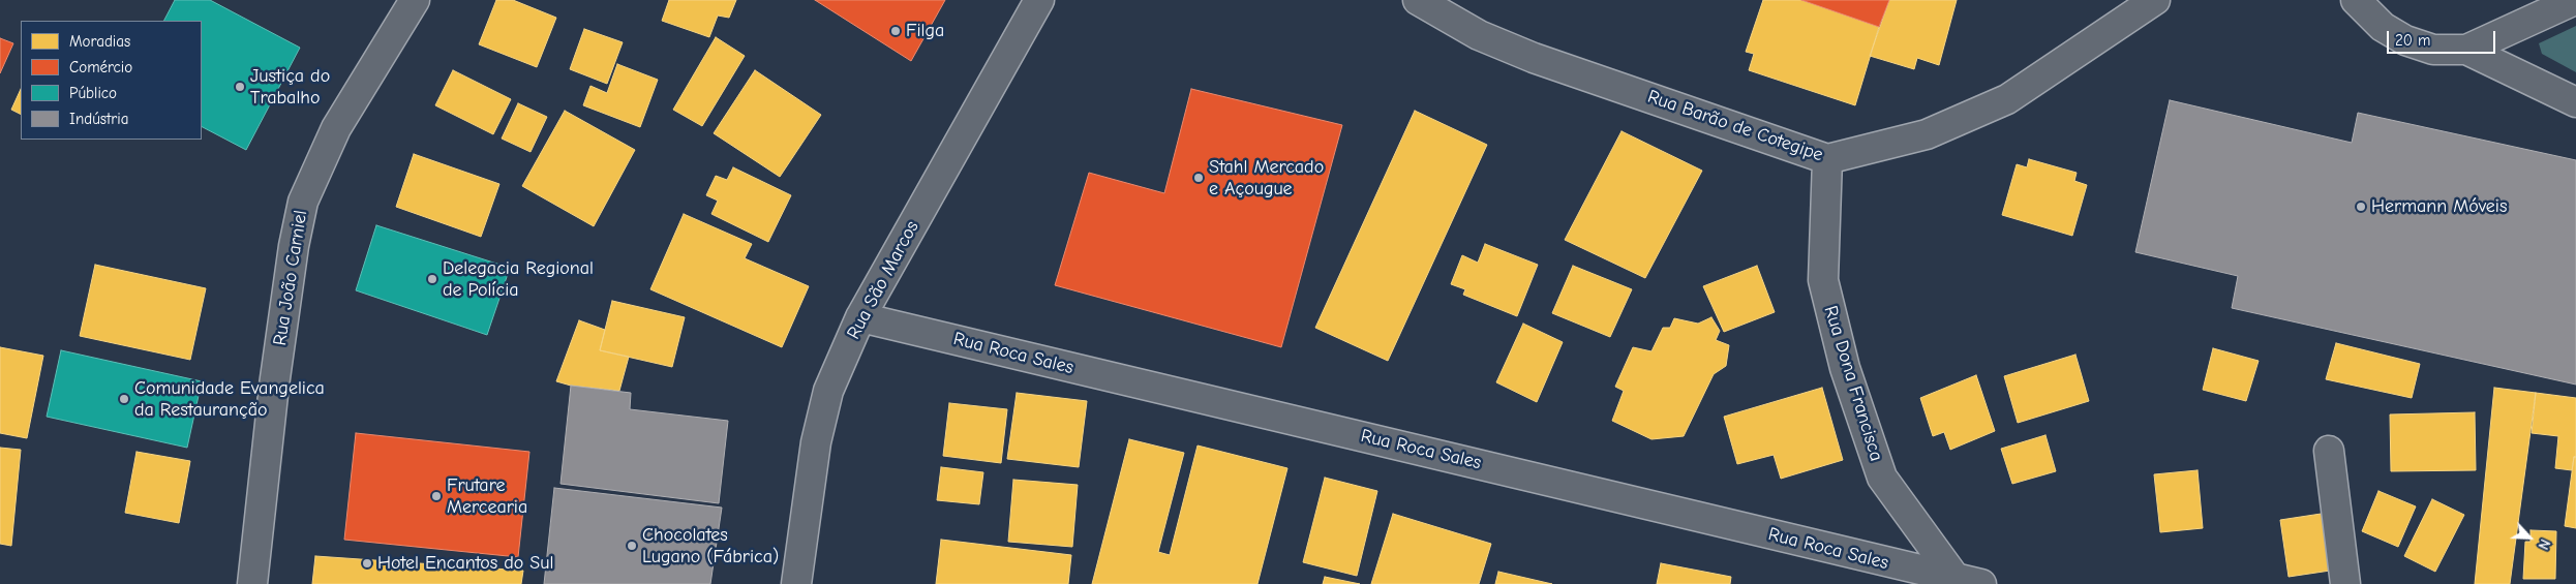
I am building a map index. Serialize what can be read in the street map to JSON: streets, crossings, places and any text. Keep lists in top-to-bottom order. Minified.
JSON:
{"streets":{"street":["Rua Barão de Cotegipe","Rua João Carniel","Rua São Marcos","Rua Roca Sales","Rua Dona Francisca"]},"crossings":[["Rua Barão de Cotegipe","Rua Dona Francisca"],["Rua São Marcos","Rua Roca Sales"],["Rua Roca Sales","Rua Dona Francisca"]],"places":["Filga","Justiça do Trabalho","Stahl Mercado e Açougue","Hermann Móveis","Delegacia Regional de Polícia","Comunidade Evangelica da Restauranção","Frutare Mercearia","Chocolates Lugano (Fábrica)","Hotel Encantos do Sul"],"legend":["Moradias","Comércio","Público","Indústria"],"scale_bar":"20 m","north":"bottom right"}
